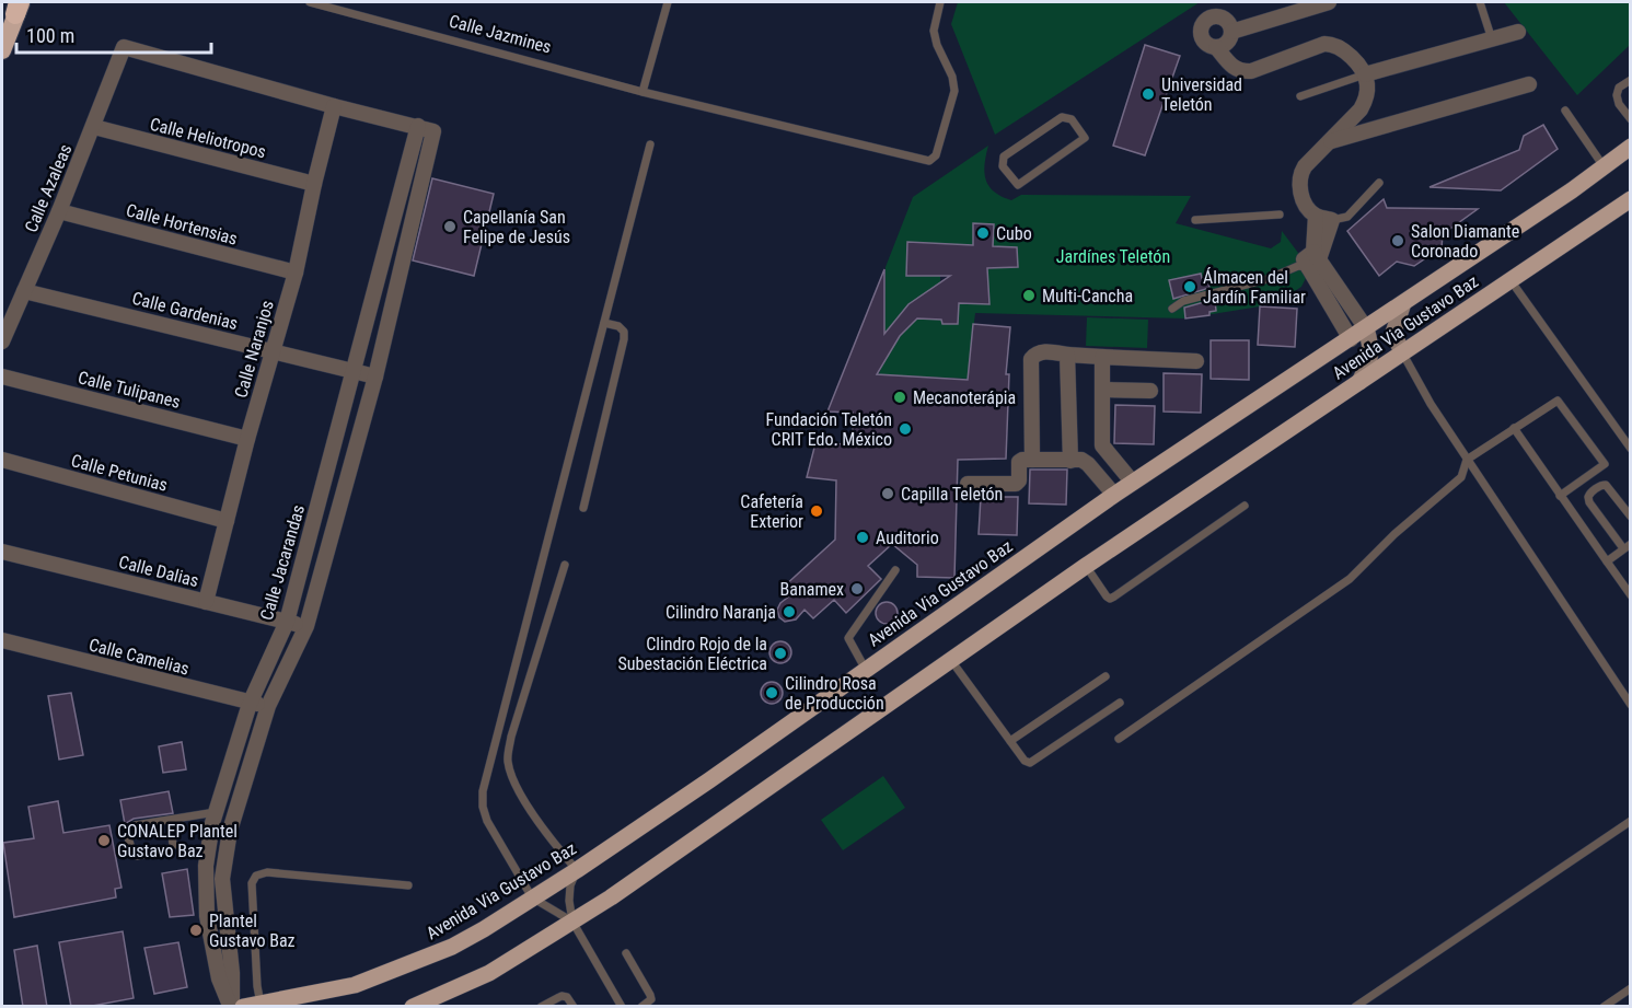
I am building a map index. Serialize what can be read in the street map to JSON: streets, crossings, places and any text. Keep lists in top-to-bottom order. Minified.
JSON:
{"streets":{"main road":["Avenida Via Gustavo Baz"],"street":["Calle Heliotropos","Calle Azaleas","Calle Hortensias","Calle Gardenias","Calle Naranjos","Calle Tulipanes","Calle Petunias","Calle Jacarandas","Calle Dalias","Calle Camelias"],"lane":["Calle Jazmines"]},"crossings":[["Calle Heliotropos","Calle Azaleas"],["Calle Heliotropos","Calle Naranjos"],["Calle Azaleas","Calle Hortensias"],["Calle Azaleas","Calle Gardenias"],["Calle Azaleas","Calle Naranjos"],["Calle Hortensias","Calle Naranjos"],["Calle Gardenias","Calle Naranjos"],["Calle Gardenias","Calle Jacarandas"],["Calle Naranjos","Calle Tulipanes"],["Calle Naranjos","Calle Petunias"],["Calle Naranjos","Calle Dalias"],["Calle Jacarandas","Calle Dalias"],["Calle Jacarandas","Calle Camelias"]],"parks":["Jardínes Teletón"],"places":["Universidad Teletón","Capellanía San Felipe de Jesús","Cubo","Salon Diamante Coronado","Álmacen del Jardín Familiar","Multi-Cancha","Mecanoterápia","Fundación Teletón CRIT Edo. México","Capilla Teletón","Cafetería Exterior","Auditorio","Banamex","Cilindro Naranja","Clindro Rojo de la Subestación Eléctrica","Cilindro Rosa de Producción","CONALEP Plantel Gustavo Baz","Plantel Gustavo Baz"],"scale_bar":"100 m"}
